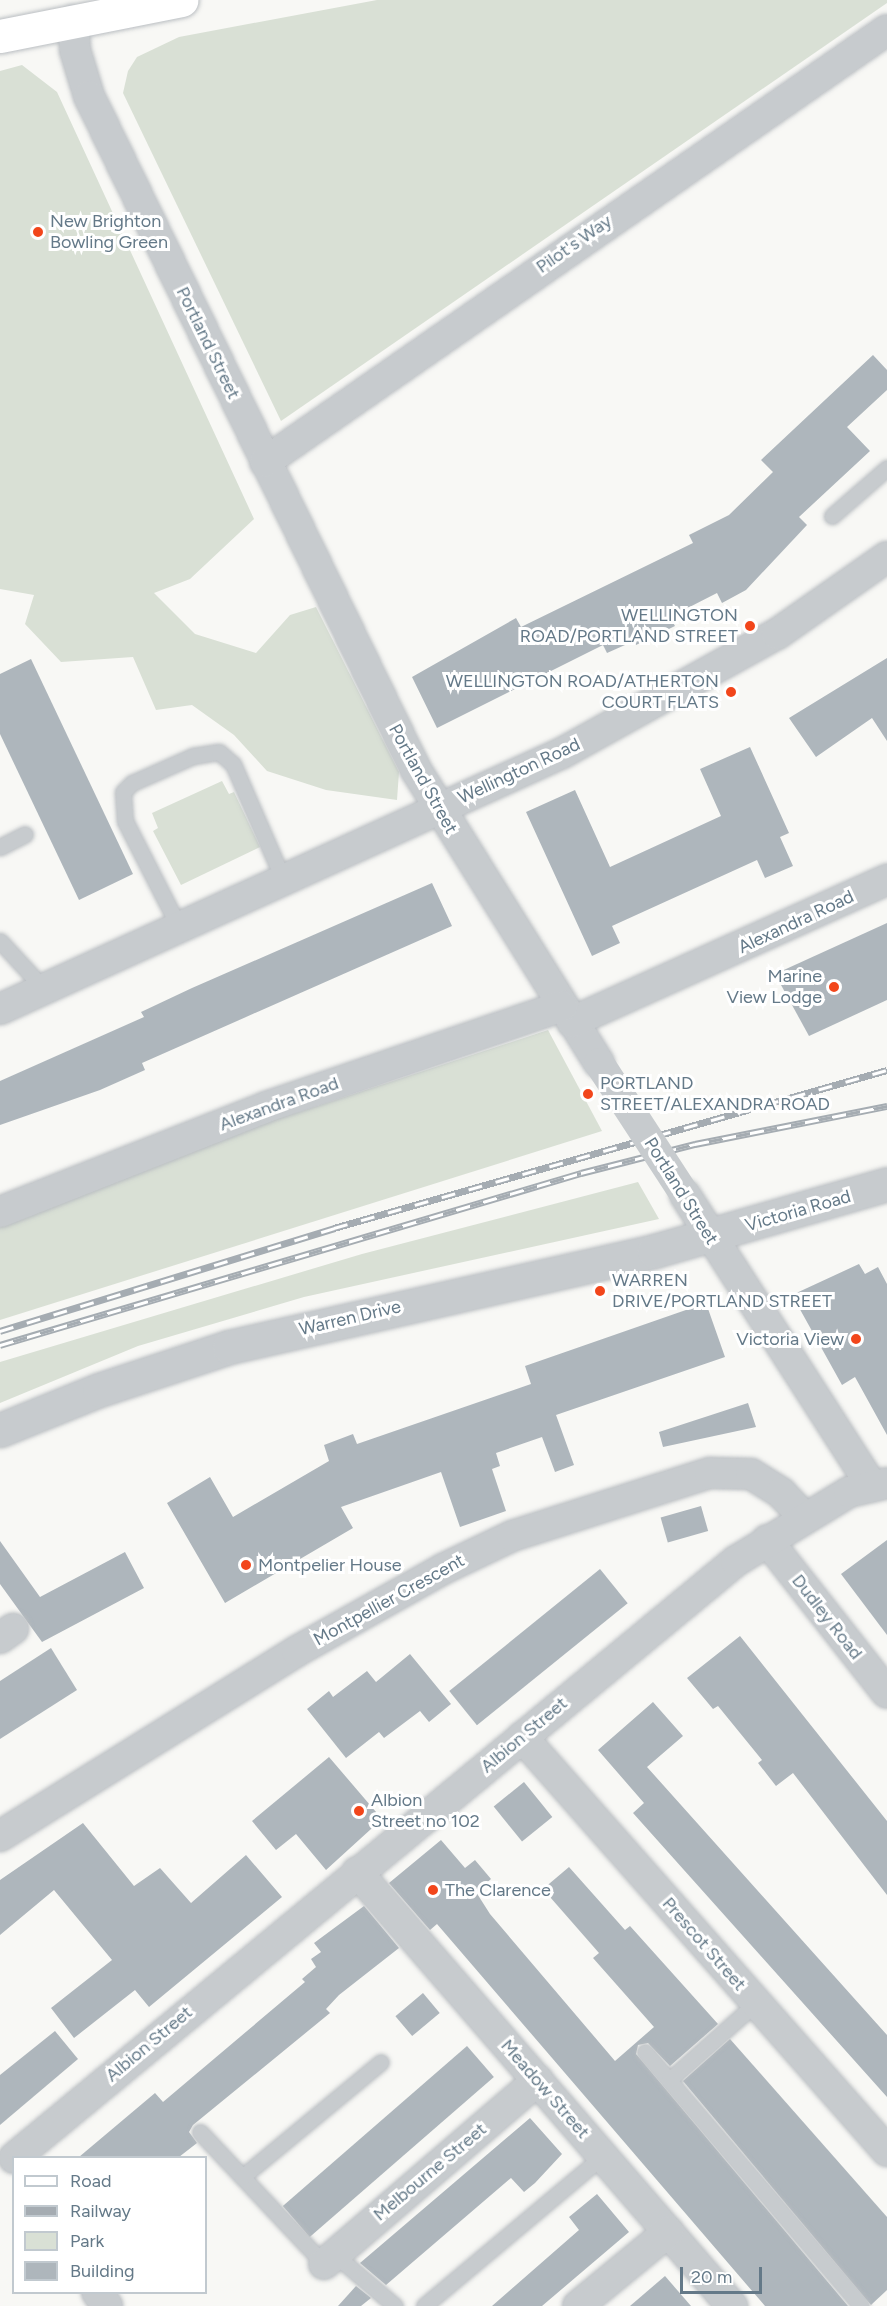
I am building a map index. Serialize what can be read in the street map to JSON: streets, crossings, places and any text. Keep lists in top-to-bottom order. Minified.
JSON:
{"streets":{"street":["Pilot's Way","Portland Street","Wellington Road","Alexandra Road","Victoria Road","Warren Drive","Montpellier Crescent","Dudley Road","Albion Street","Prescot Street","Meadow Street","Melbourne Street"]},"crossings":[["Pilot's Way","Portland Street"],["Portland Street","Wellington Road"],["Portland Street","Alexandra Road"],["Portland Street","Victoria Road"],["Portland Street","Warren Drive"],["Portland Street","Albion Street"],["Victoria Road","Warren Drive"],["Montpellier Crescent","Albion Street"],["Dudley Road","Albion Street"],["Albion Street","Prescot Street"],["Albion Street","Meadow Street"],["Meadow Street","Melbourne Street"]],"places":["New Brighton Bowling Green","WELLINGTON ROAD/PORTLAND STREET","WELLINGTON ROAD/ATHERTON COURT FLATS","Marine View Lodge","PORTLAND STREET/ALEXANDRA ROAD","WARREN DRIVE/PORTLAND STREET","Victoria View","Montpelier House","Albion Street no 102","The Clarence"],"legend":["Road","Railway","Park","Building"],"scale_bar":"20 m"}
